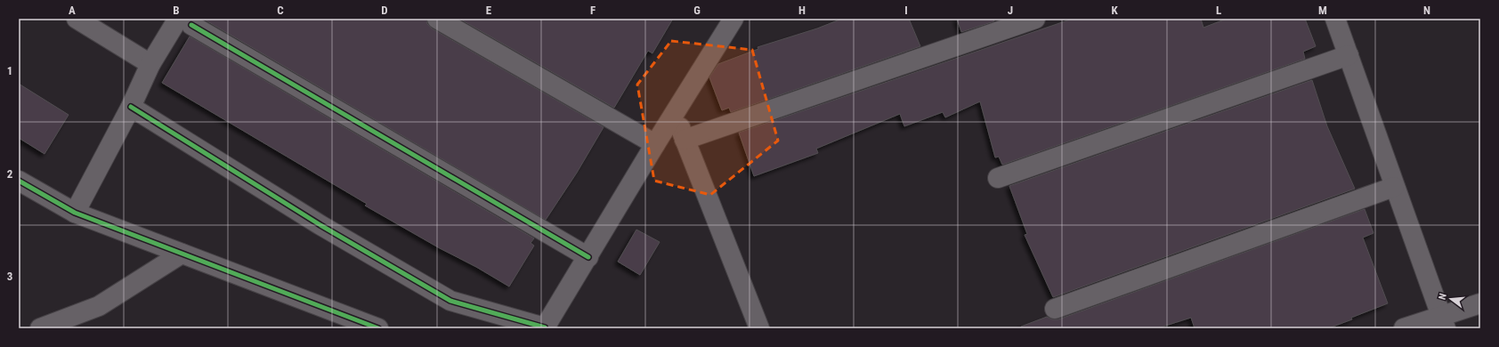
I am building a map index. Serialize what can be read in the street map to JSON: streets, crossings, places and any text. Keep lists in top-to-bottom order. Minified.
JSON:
{"north":"left","grid":{"columns":["A","B","C","D","E","F","G","H","I","J","K","L","M","N"],"rows":["1","2","3"]}}
